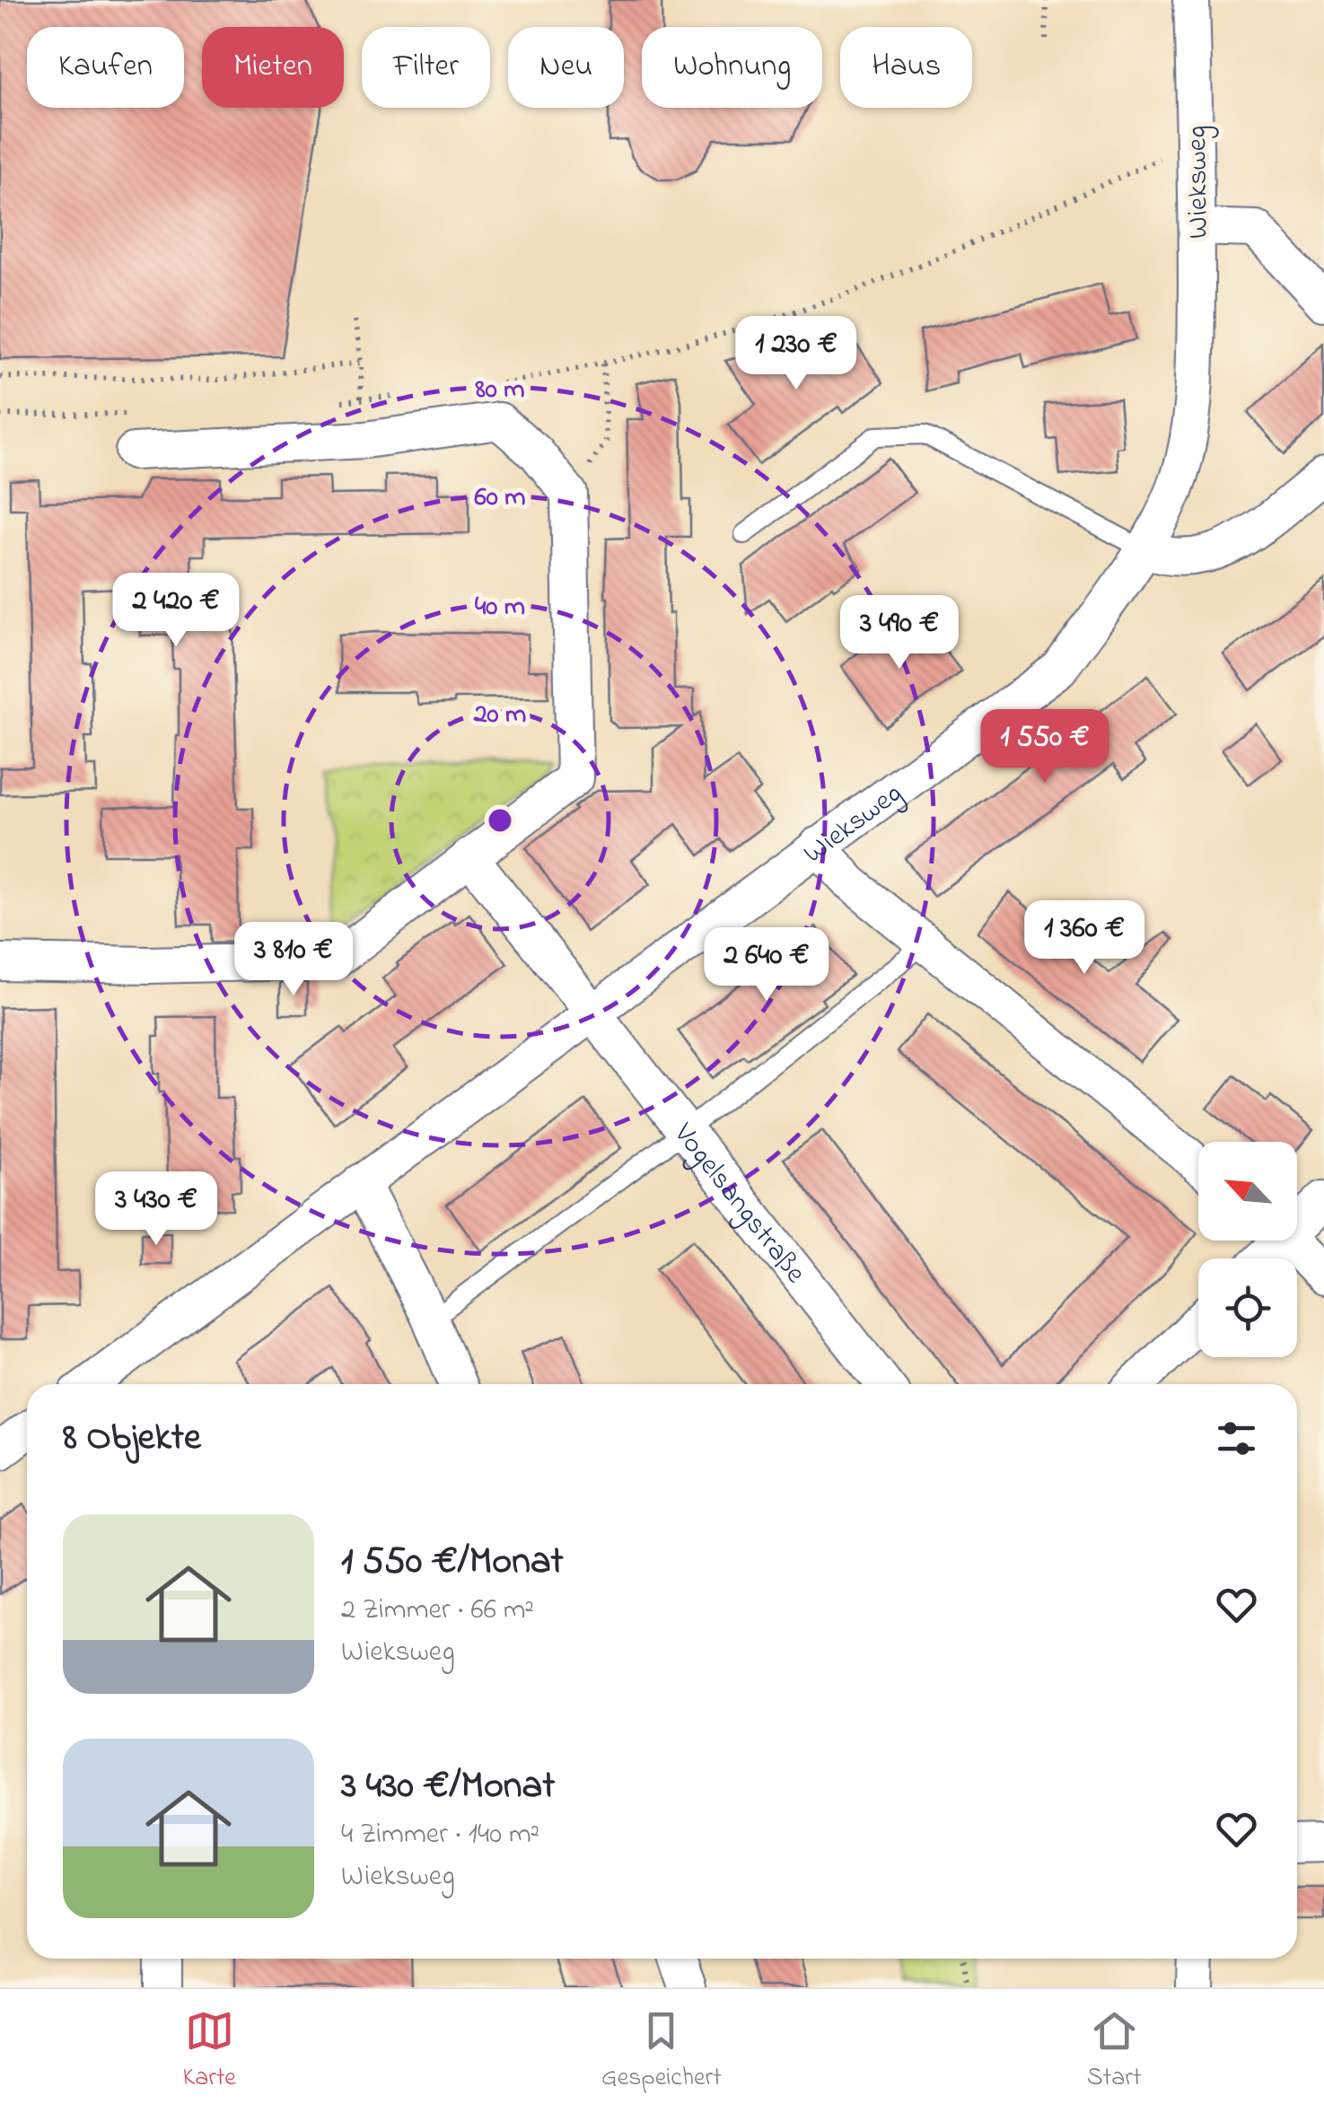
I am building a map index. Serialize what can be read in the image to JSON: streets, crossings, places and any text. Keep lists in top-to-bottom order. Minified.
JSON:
{"streets":{"street":["Wieksweg","Vogelsangstraße"]},"crossings":[["Wieksweg","Vogelsangstraße"]],"north":"top left","page":{"chip":["Kaufen","Mieten","Filter","Neu","Wohnung","Haus"],"price":["1 230 €","2 420 €","3 490 €","1 550 €","1 360 €","3 810 €","2 640 €","3 430 €"],"heading":"8 Objekte","list":[{"name":"1 550 €/Monat","note":"2 Zimmer · 66 m² · Wieksweg"},{"name":"3 430 €/Monat","note":"4 Zimmer · 140 m² · Wieksweg"}],"tabs":["Karte","Gespeichert","Start"]},"rings":["80 m","60 m","40 m","20 m"]}
